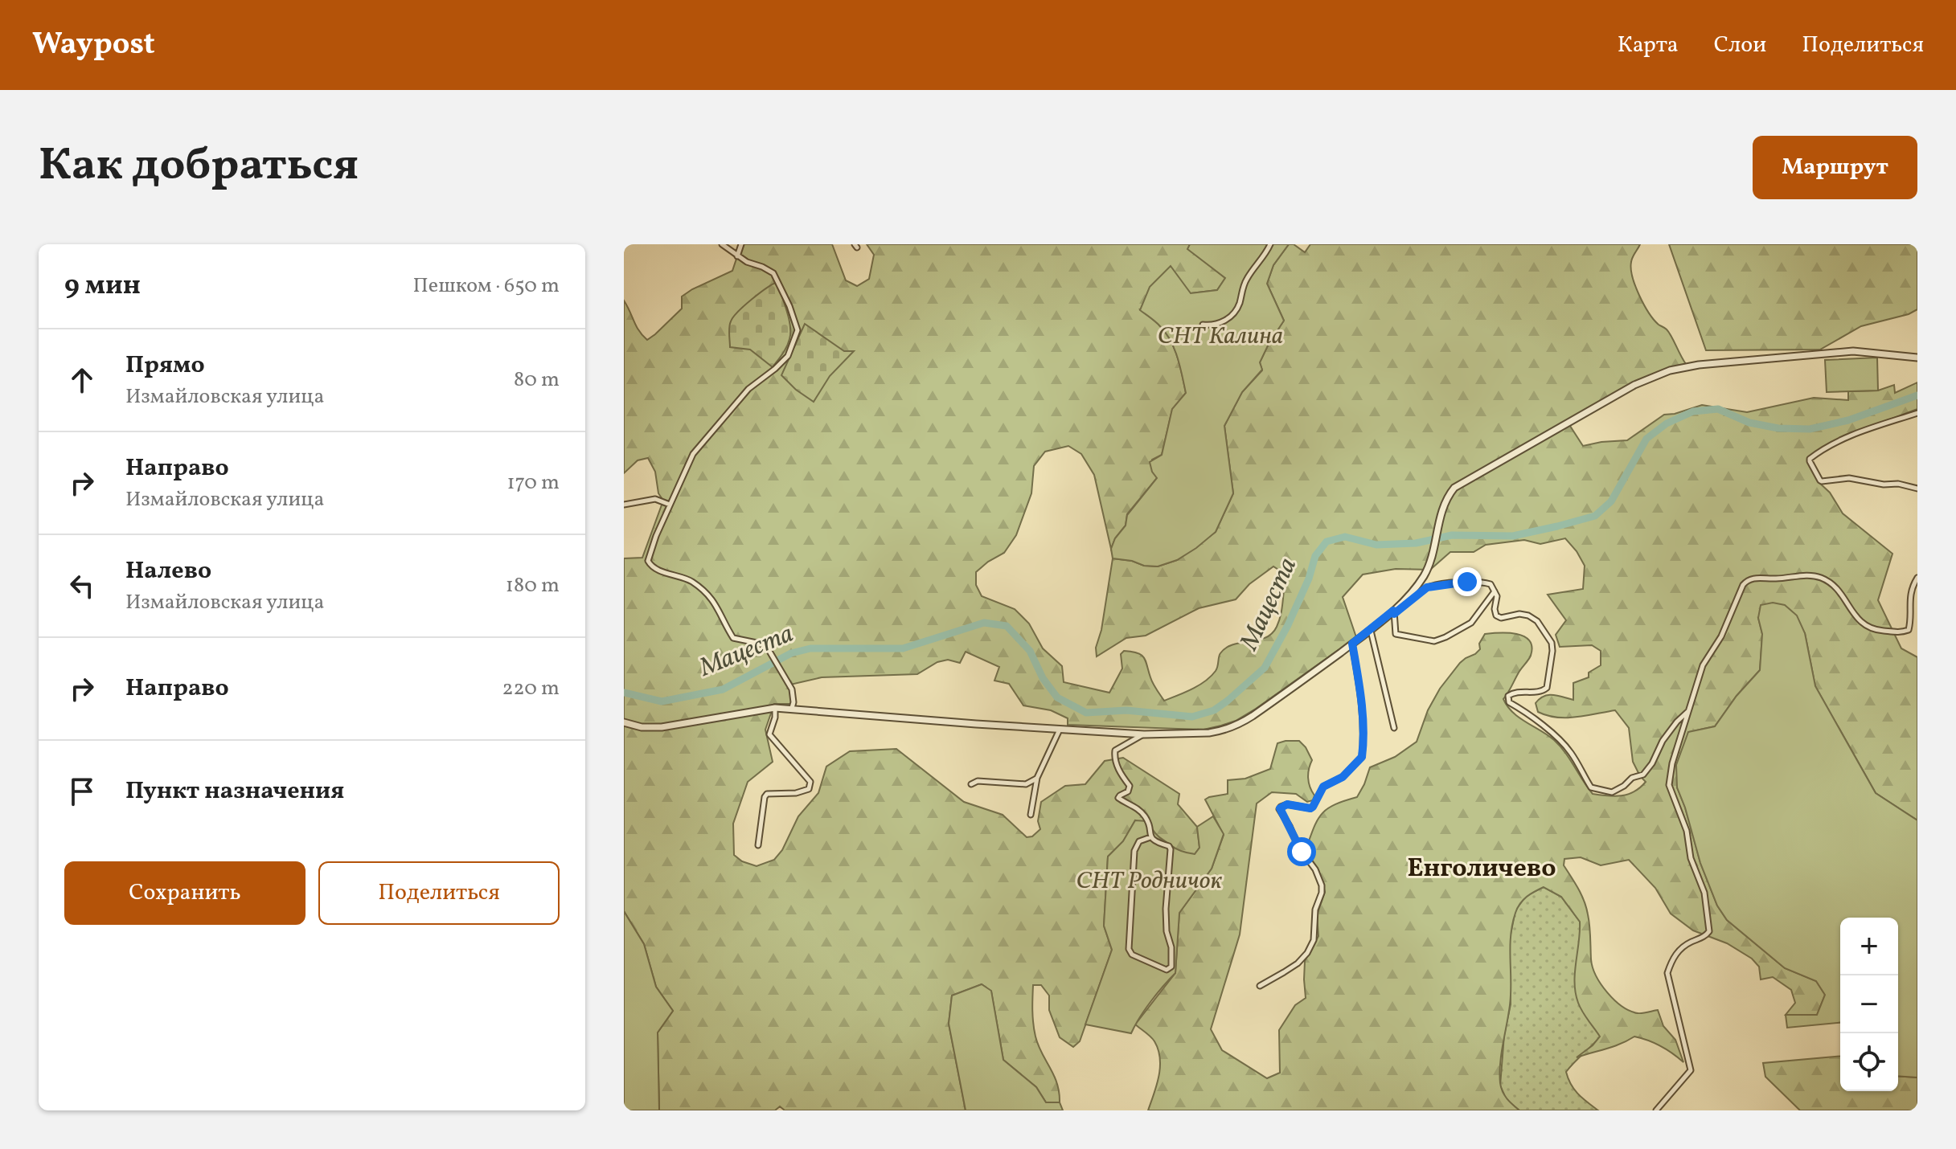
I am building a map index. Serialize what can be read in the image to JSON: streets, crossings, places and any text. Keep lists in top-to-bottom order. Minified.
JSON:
{"districts":["Енголичево"],"water":["Мацеста"],"parks":["СНТ Калина","СНТ Родничок"],"page":{"header":"Waypost","nav":["Карта","Слои","Поделиться"],"title":"Как добраться","buttons":["Маршрут",["Сохранить","Поделиться"]],"heading":["9 мин","Пешком · 650 m"],"list":[["Прямо","Измайловская улица","80 m"],["Направо","Измайловская улица","170 m"],["Налево","Измайловская улица","180 m"],["Направо","220 m"],"Пункт назначения"],"map_buttons":["+","−"]}}
